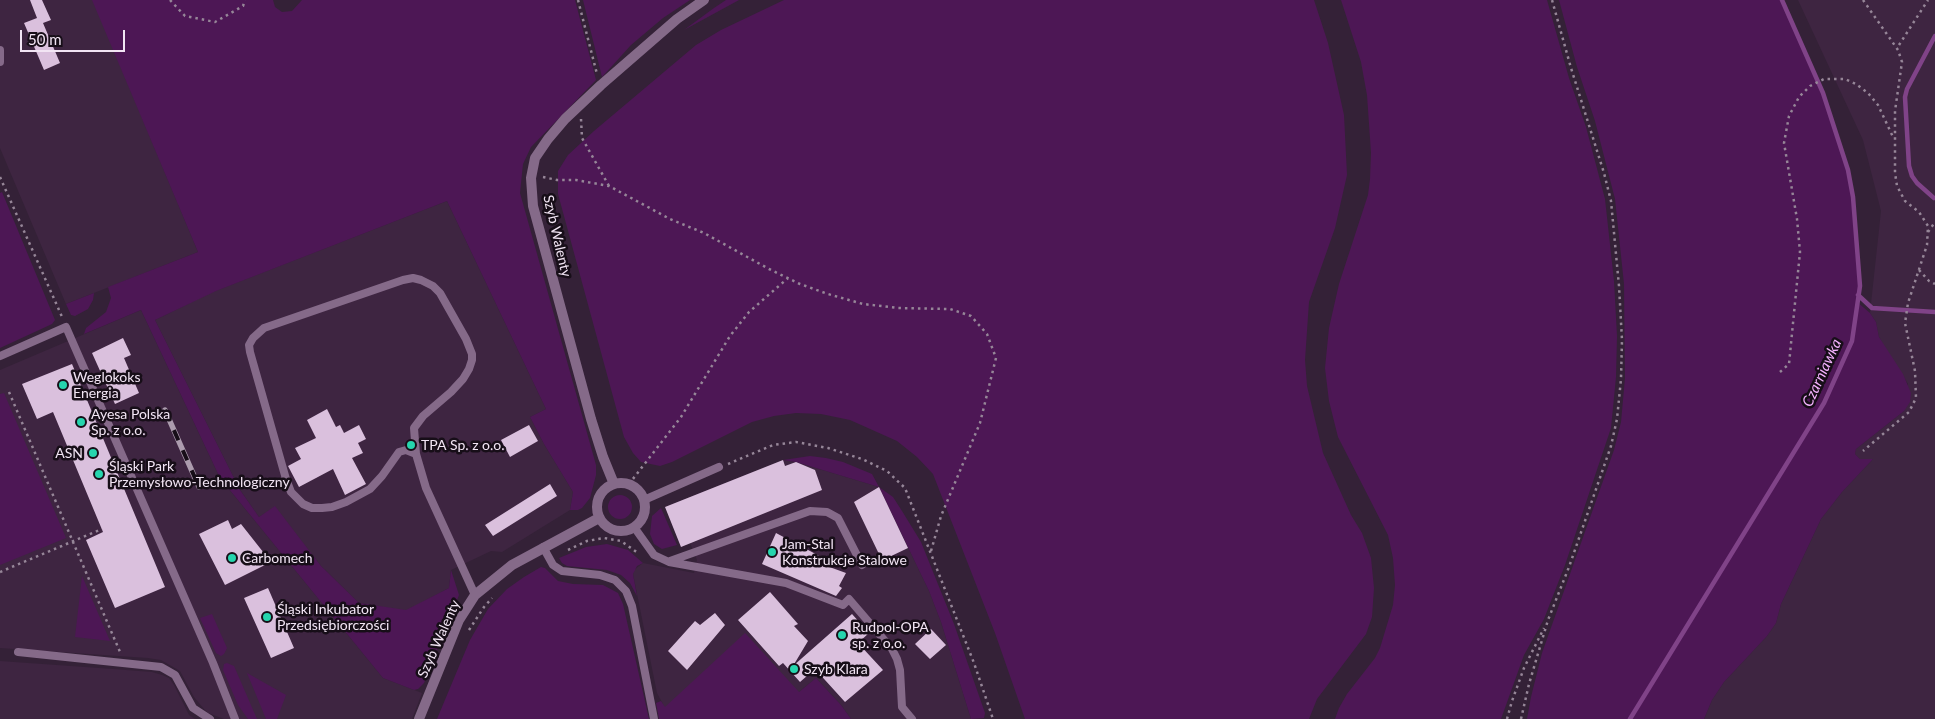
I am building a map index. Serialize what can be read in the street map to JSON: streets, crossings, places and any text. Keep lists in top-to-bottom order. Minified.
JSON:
{"streets":{"street":["Szyb Walenty"]},"water":["Czarniawka"],"places":["Weglokoks Energia","Ayesa Polska Sp. z o.o.","TPA Sp. z o.o.","ASN","Śląski Park Przemysłowo-Technologiczny","Jam-Stal Konstrukcje Stalowe","Carbomech","Śląski Inkubator Przedsiębiorczości","Rudpol-OPA sp. z o.o.","Szyb Klara"],"scale_bar":"50 m"}
